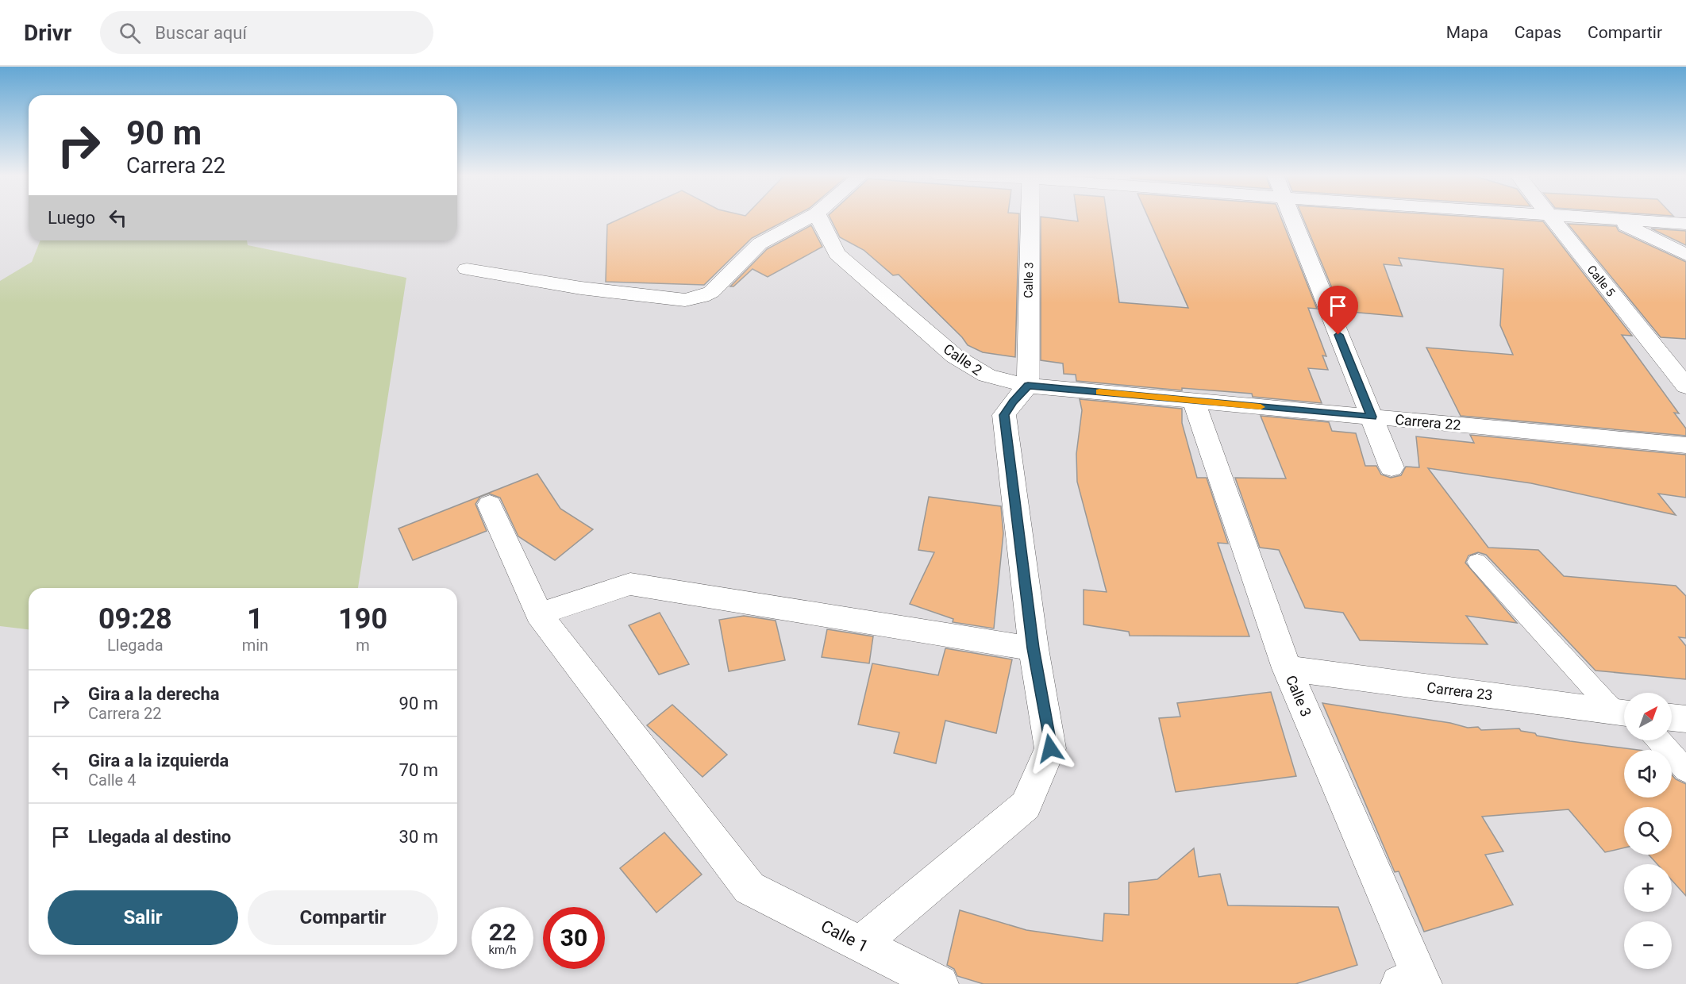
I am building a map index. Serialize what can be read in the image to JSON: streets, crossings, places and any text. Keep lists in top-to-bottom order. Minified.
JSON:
{"streets":{"street":["Calle 3","Calle 5","Calle 2","Carrera 22","Carrera 23","Calle 1"]},"crossings":[["Calle 3","Calle 2"],["Calle 3","Carrera 22"],["Calle 3","Carrera 23"],["Calle 2","Carrera 22"]],"north":"top right","page":{"header":"Drivr","search":"Buscar aquí","nav":["Mapa","Capas","Compartir"],"turn":["90 m","Carrera 22"],"then":"Luego","eta":["09:28","Llegada","1","min","190","m"],"list":[{"name":"Gira a la derecha","note":"Carrera 22","value":"90 m"},{"name":"Gira a la izquierda","note":"Calle 4","value":"70 m"},{"name":"Llegada al destino","value":"30 m"}],"map_buttons":["+","−"],"buttons":["Salir","Compartir"],"speed":"22 km/h","limit":"30"}}
